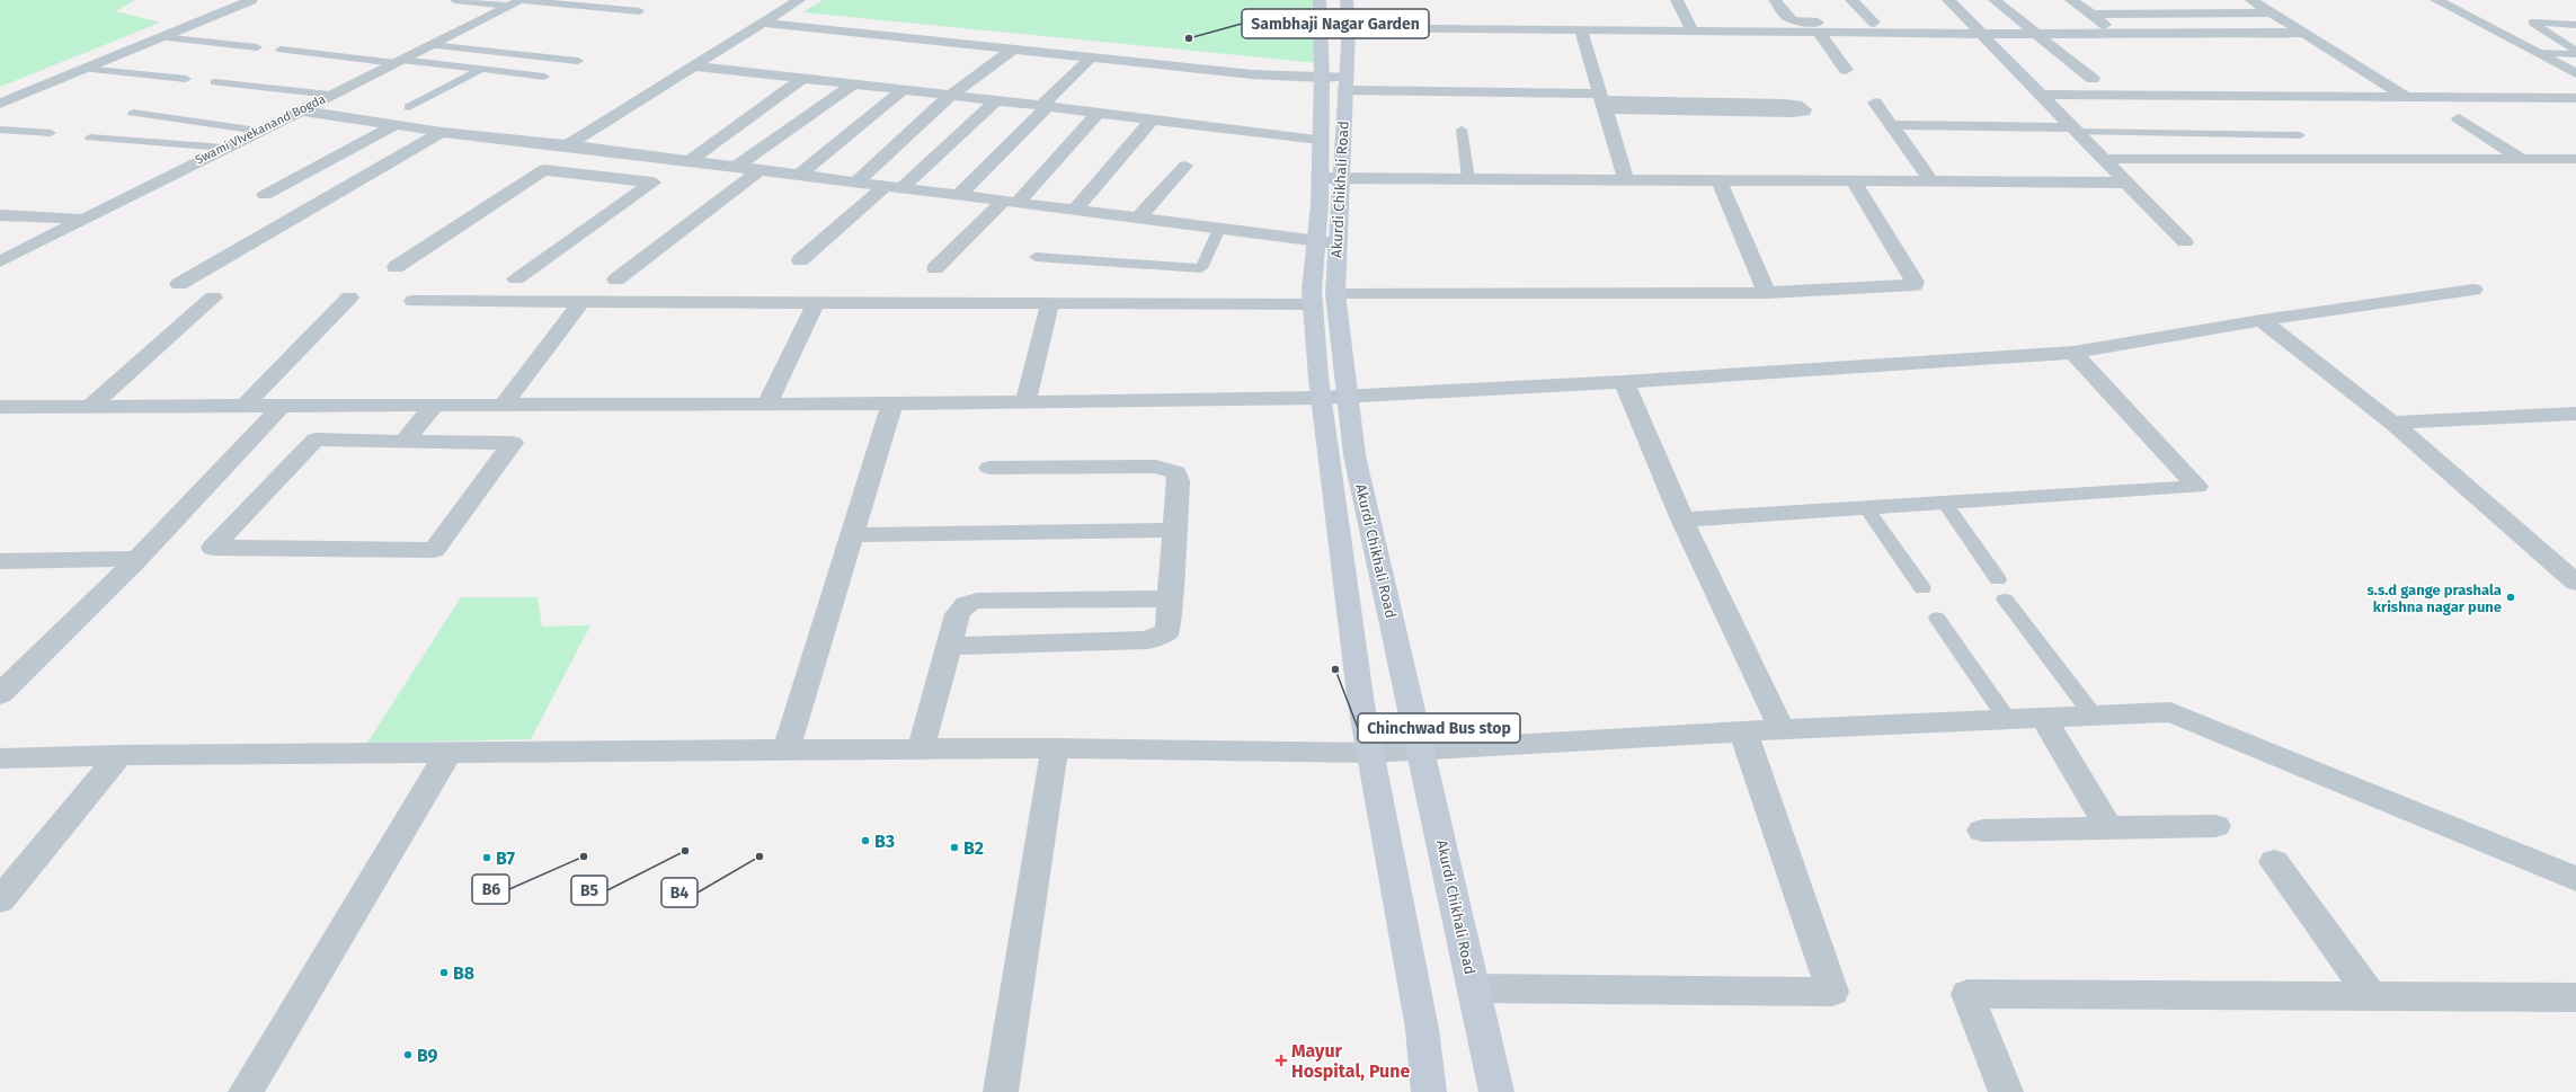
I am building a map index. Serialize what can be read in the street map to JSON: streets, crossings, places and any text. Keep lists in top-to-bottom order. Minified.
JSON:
{"streets":{"main road":["Akurdi Chikhali Road"],"street":["Swami VIvekanand Bogda"]},"places":{"other":["Sambhaji Nagar Garden","s.s.d gange prashala krishna nagar pune","Chinchwad Bus stop","B3","B2","B5","B6","B4","B7","B8","B9"],"health":["Mayur Hospital, Pune"]}}
